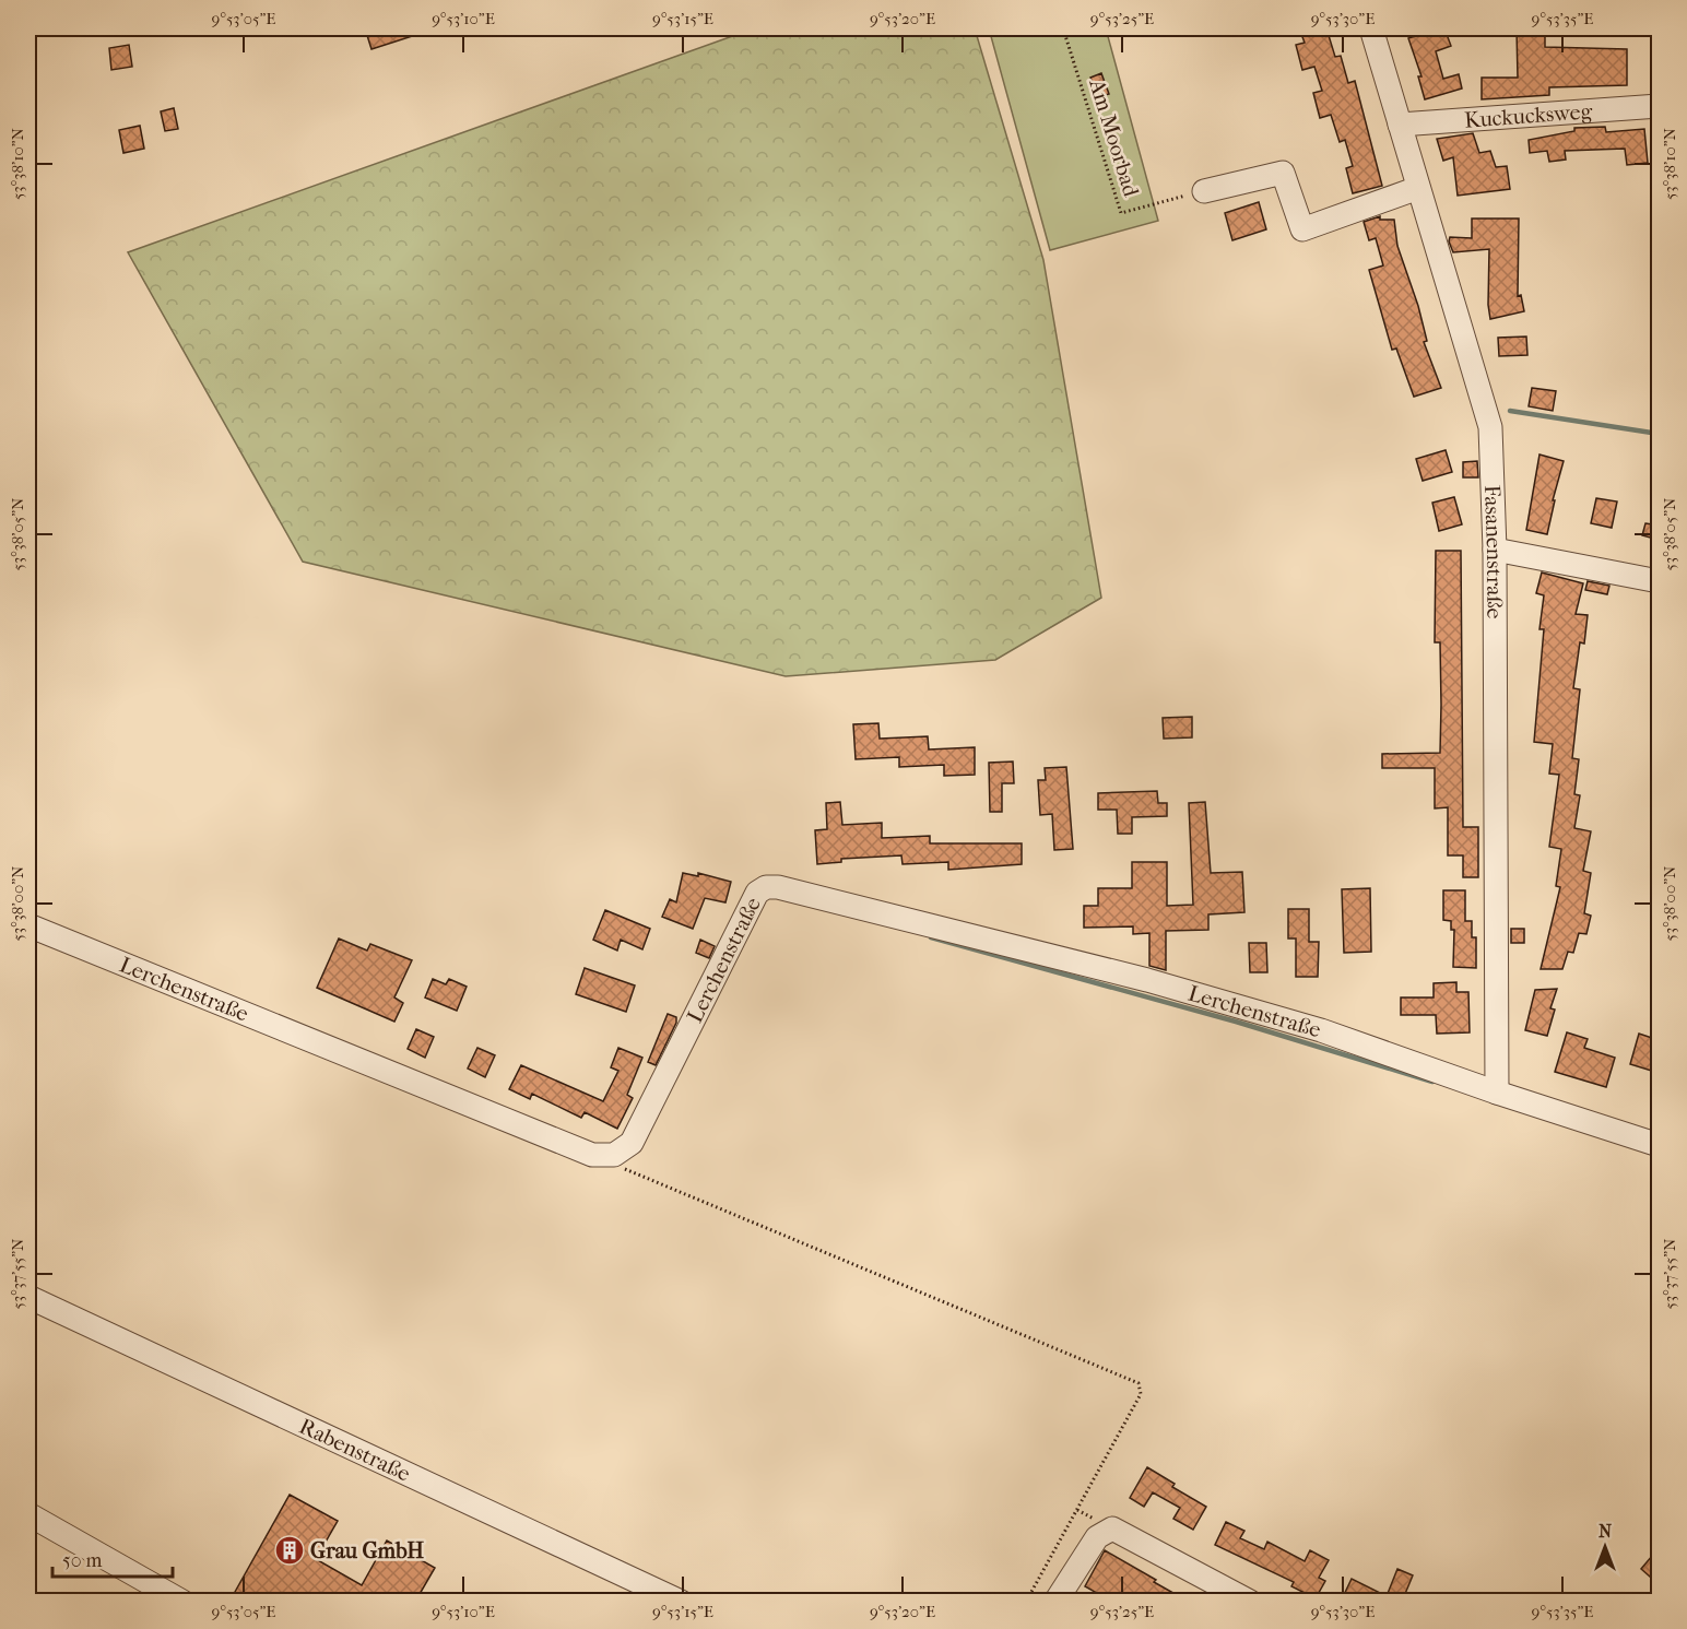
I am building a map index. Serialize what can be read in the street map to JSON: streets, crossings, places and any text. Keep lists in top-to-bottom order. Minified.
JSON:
{"streets":{"street":["Kuckucksweg","Fasanenstraße","Lerchenstraße","Rabenstraße"],"path":["Am Moorbad"]},"crossings":[["Kuckucksweg","Fasanenstraße"],["Fasanenstraße","Lerchenstraße"]],"places":{"building":["Grau GmbH"]},"scale_bar":"50 m","north":"top","coordinates":["9°53'05\"E","9°53'10\"E","9°53'15\"E","9°53'20\"E","9°53'25\"E","9°53'30\"E","9°53'35\"E","53°38'10\"N","53°38'05\"N","53°38'00\"N","53°37'55\"N"]}
